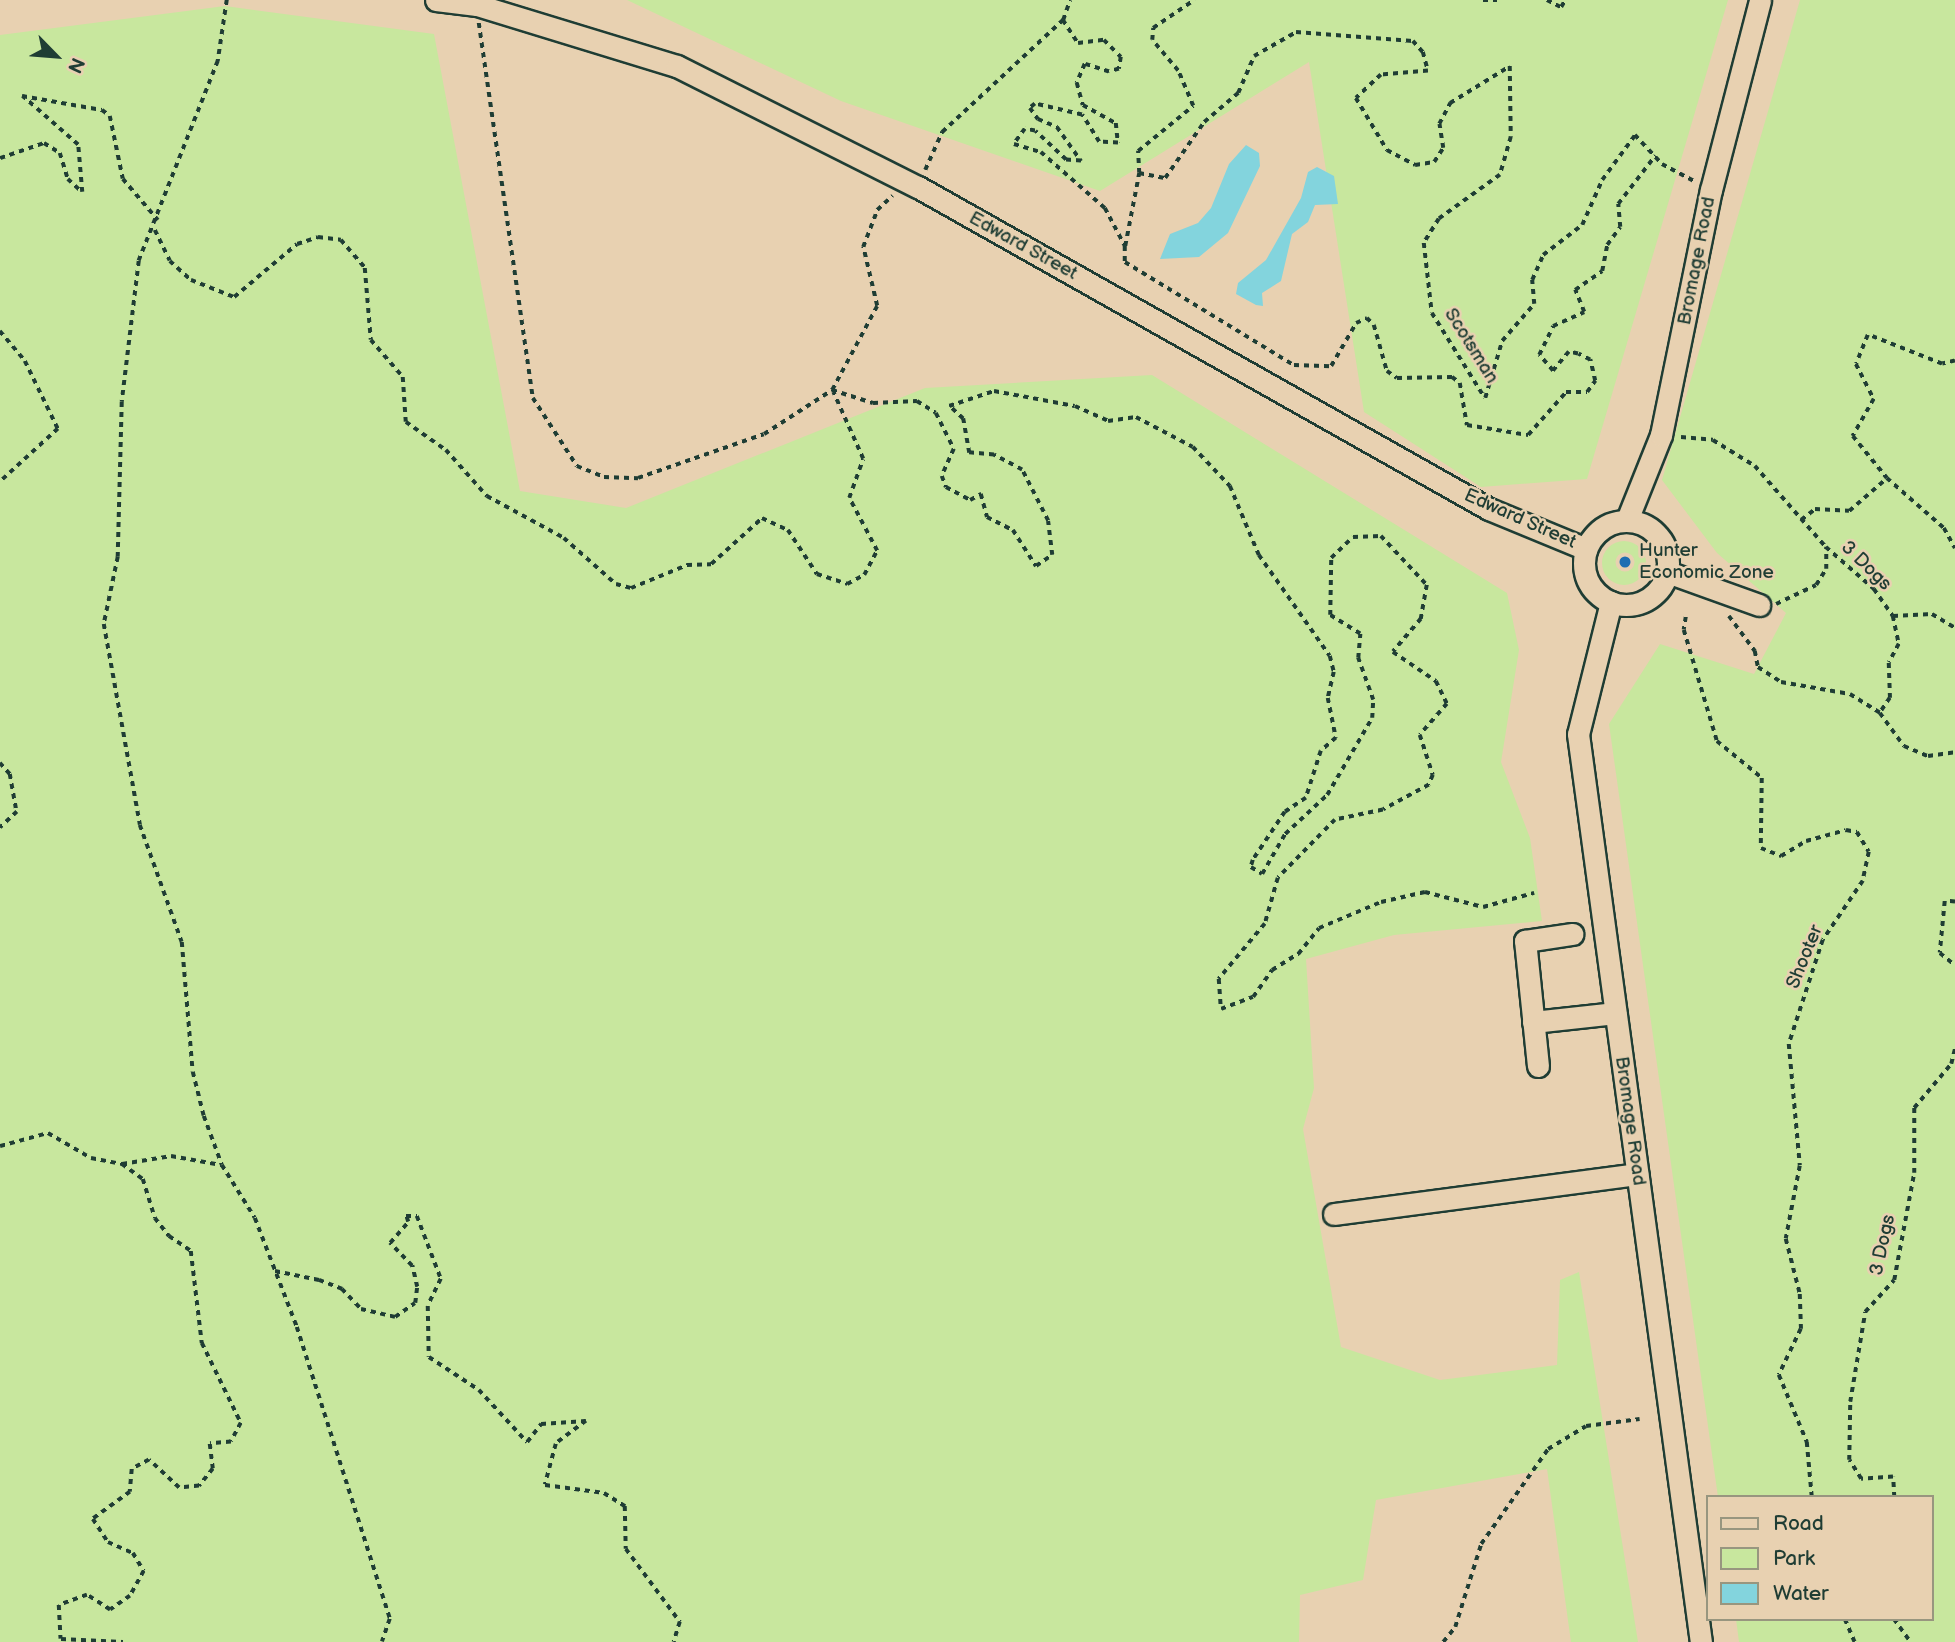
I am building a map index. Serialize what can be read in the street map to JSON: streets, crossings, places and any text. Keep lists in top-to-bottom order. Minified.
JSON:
{"streets":{"street":["Edward Street","Bromage Road"],"path":["Scotsman","3 Dogs","Shooter"]},"crossings":[["Edward Street","Bromage Road"],["Bromage Road","Scotsman"],["Bromage Road","3 Dogs"]],"places":["Hunter Economic Zone"],"legend":["Road","Park","Water"],"north":"bottom right"}
